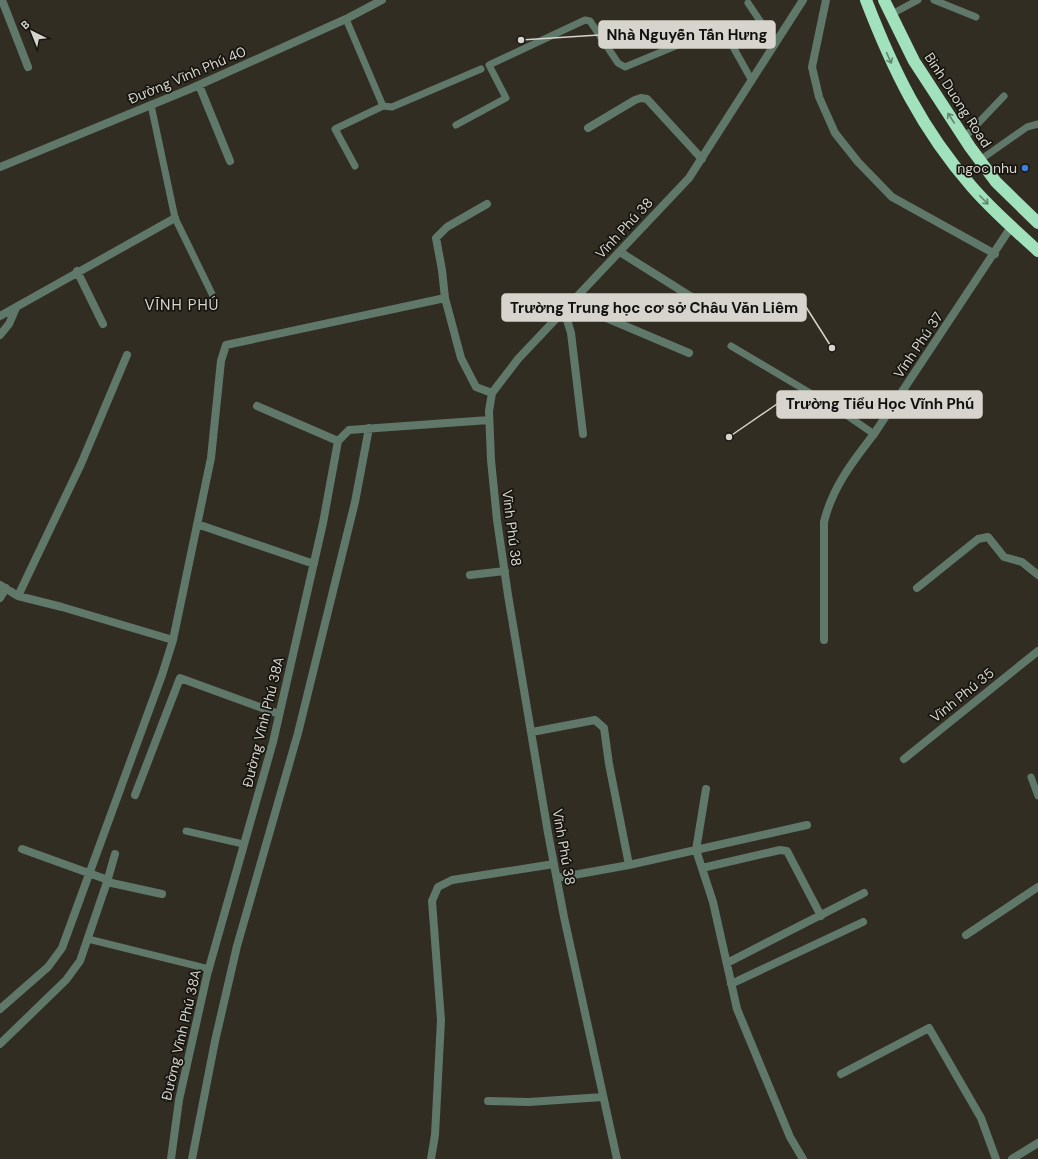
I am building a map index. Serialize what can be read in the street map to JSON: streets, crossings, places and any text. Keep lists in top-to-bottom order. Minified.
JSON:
{"streets":{"highway":["Binh Duong Road"],"street":["Đường Vĩnh Phú 40","Vĩnh Phú 38","Vĩnh Phú 37","Vĩnh Phú 35","Đường Vĩnh Phú 38A"]},"districts":["VĨNH PHÚ"],"places":["Nhà Nguyễn Tấn Hưng","ngoc nhu","Trường Trung học cơ sở Châu Văn Liêm","Trường Tiểu Học Vĩnh Phú"],"north":"top left"}
